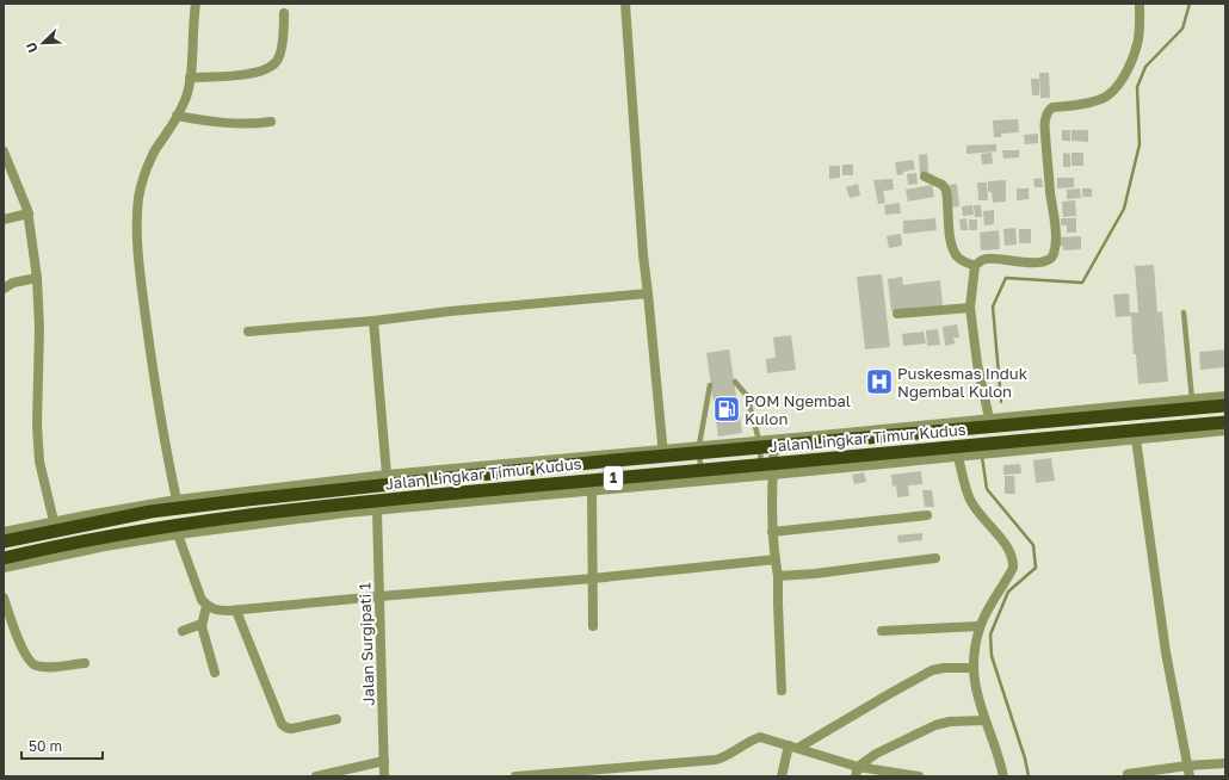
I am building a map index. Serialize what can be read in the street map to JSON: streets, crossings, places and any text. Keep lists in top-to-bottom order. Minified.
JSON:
{"streets":{"highway":["Jalan Lingkar Timur Kudus","1"],"street":["Jalan Surgipati 1"]},"places":{"hospital":["Puskesmas Induk Ngembal Kulon"],"fuel station":["POM Ngembal Kulon"]},"scale_bar":"50 m","north":"bottom left"}
